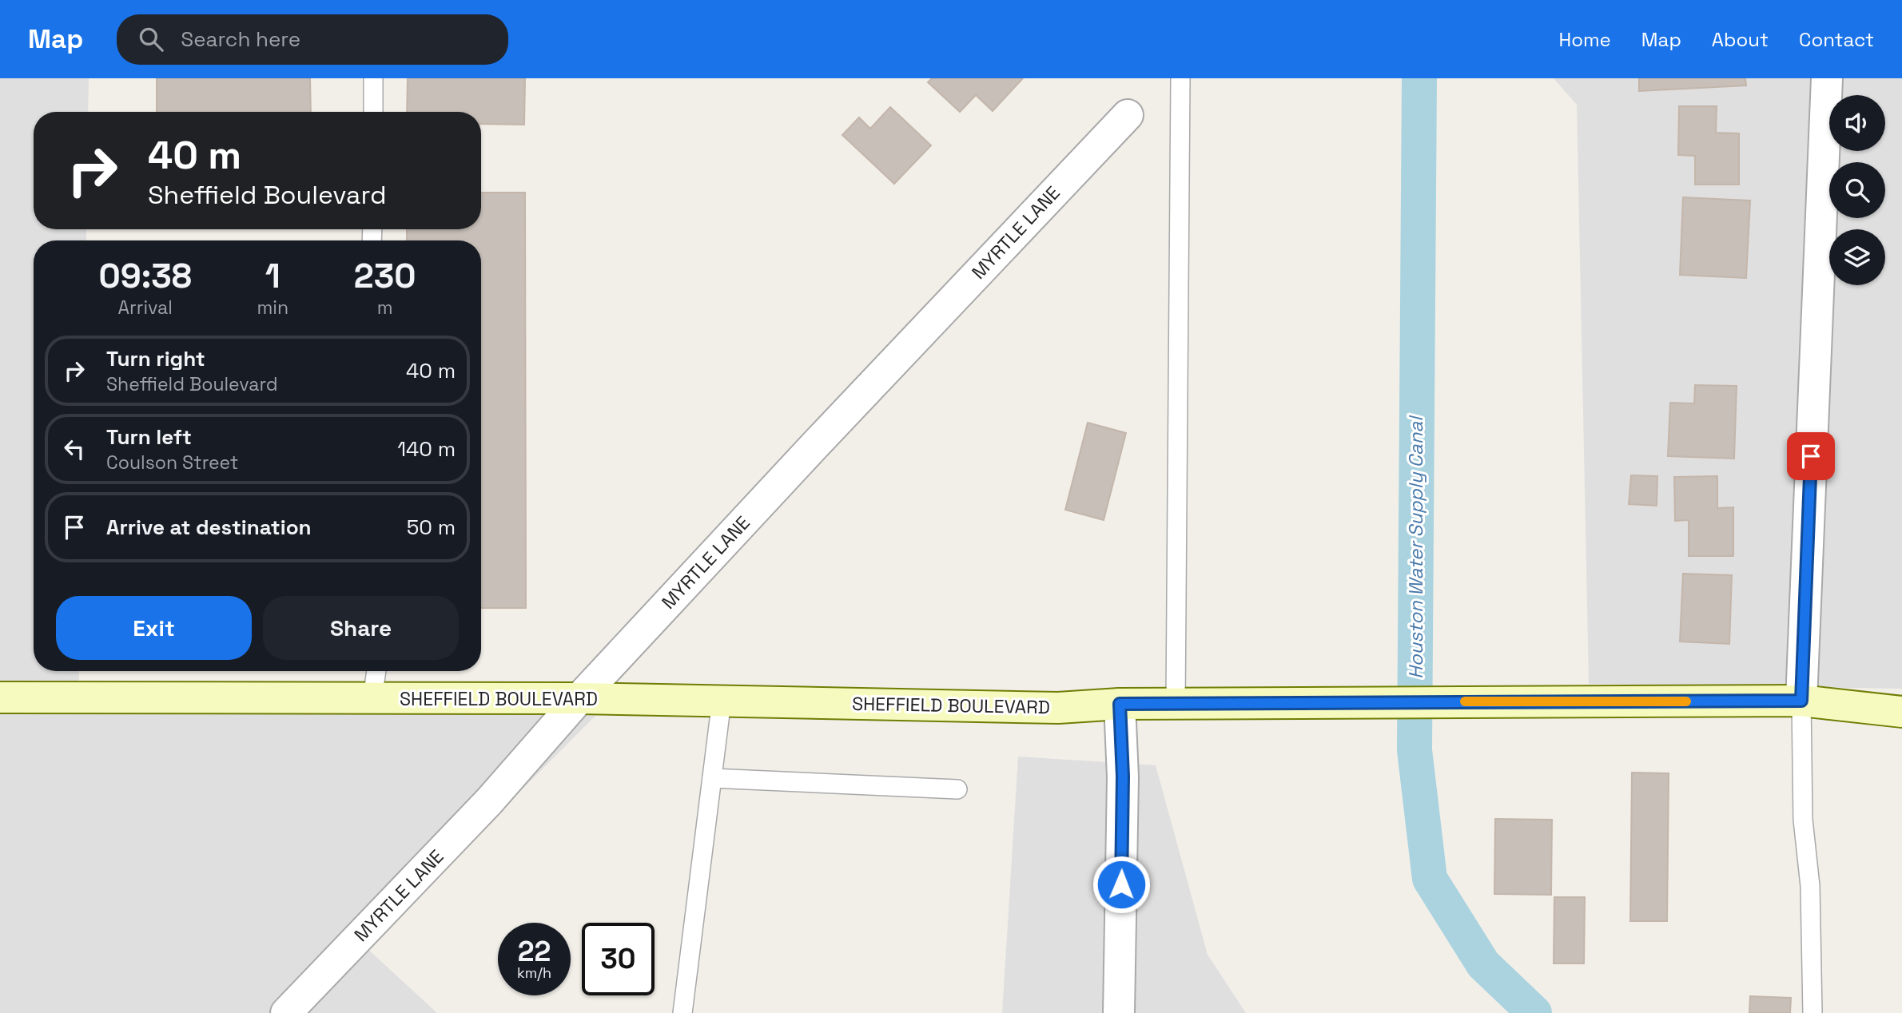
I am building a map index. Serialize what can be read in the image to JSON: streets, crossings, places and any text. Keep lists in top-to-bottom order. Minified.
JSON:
{"streets":{"street":["MYRTLE LANE","SHEFFIELD BOULEVARD"]},"crossings":[["MYRTLE LANE","SHEFFIELD BOULEVARD"]],"water":["Houston Water Supply Canal"],"page":{"header":"Map","search":"Search here","nav":["Home","Map","About","Contact"],"turn":["40 m","Sheffield Boulevard"],"eta":["09:38","Arrival","1","min","230","m"],"list":[{"name":"Turn right","note":"Sheffield Boulevard","value":"40 m"},{"name":"Turn left","note":"Coulson Street","value":"140 m"},{"name":"Arrive at destination","value":"50 m"}],"buttons":["Exit","Share"],"speed":"22 km/h","limit":"30"}}
